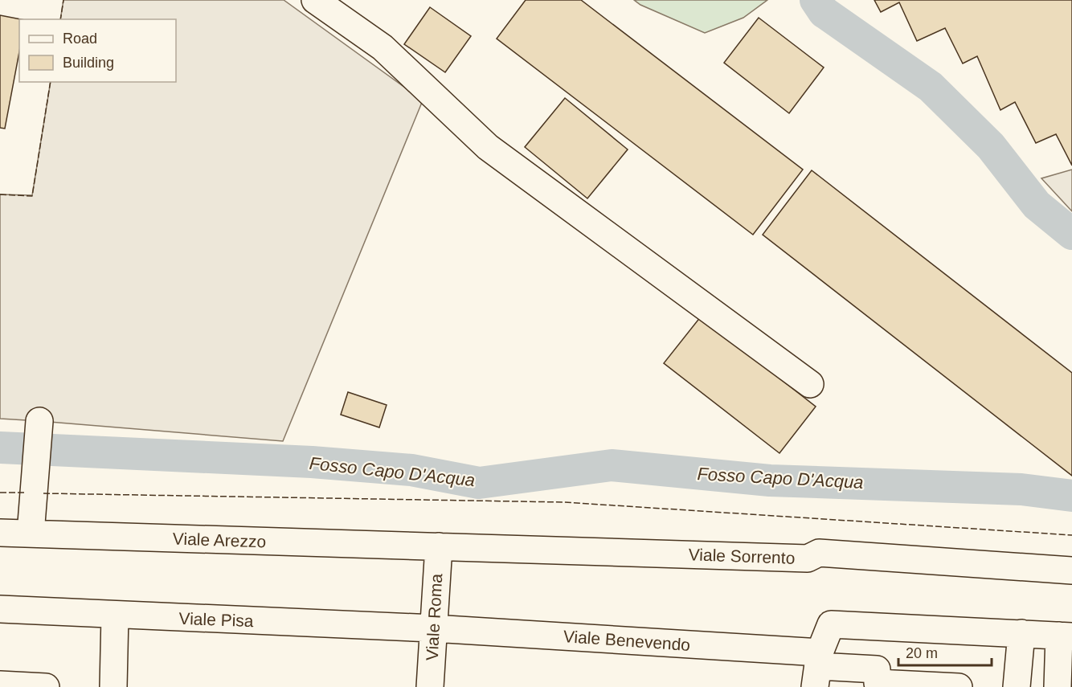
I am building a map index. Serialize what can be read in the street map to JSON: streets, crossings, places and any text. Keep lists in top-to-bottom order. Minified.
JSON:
{"streets":{"street":["Viale Arezzo","Viale Sorrento","Viale Roma","Viale Pisa","Viale Benevendo"]},"crossings":[["Viale Arezzo","Viale Sorrento"],["Viale Arezzo","Viale Roma"],["Viale Sorrento","Viale Roma"],["Viale Roma","Viale Pisa"],["Viale Roma","Viale Benevendo"],["Viale Pisa","Viale Benevendo"]],"water":["Fosso Capo D'Acqua"],"legend":["Road","Building"],"scale_bar":"20 m"}
